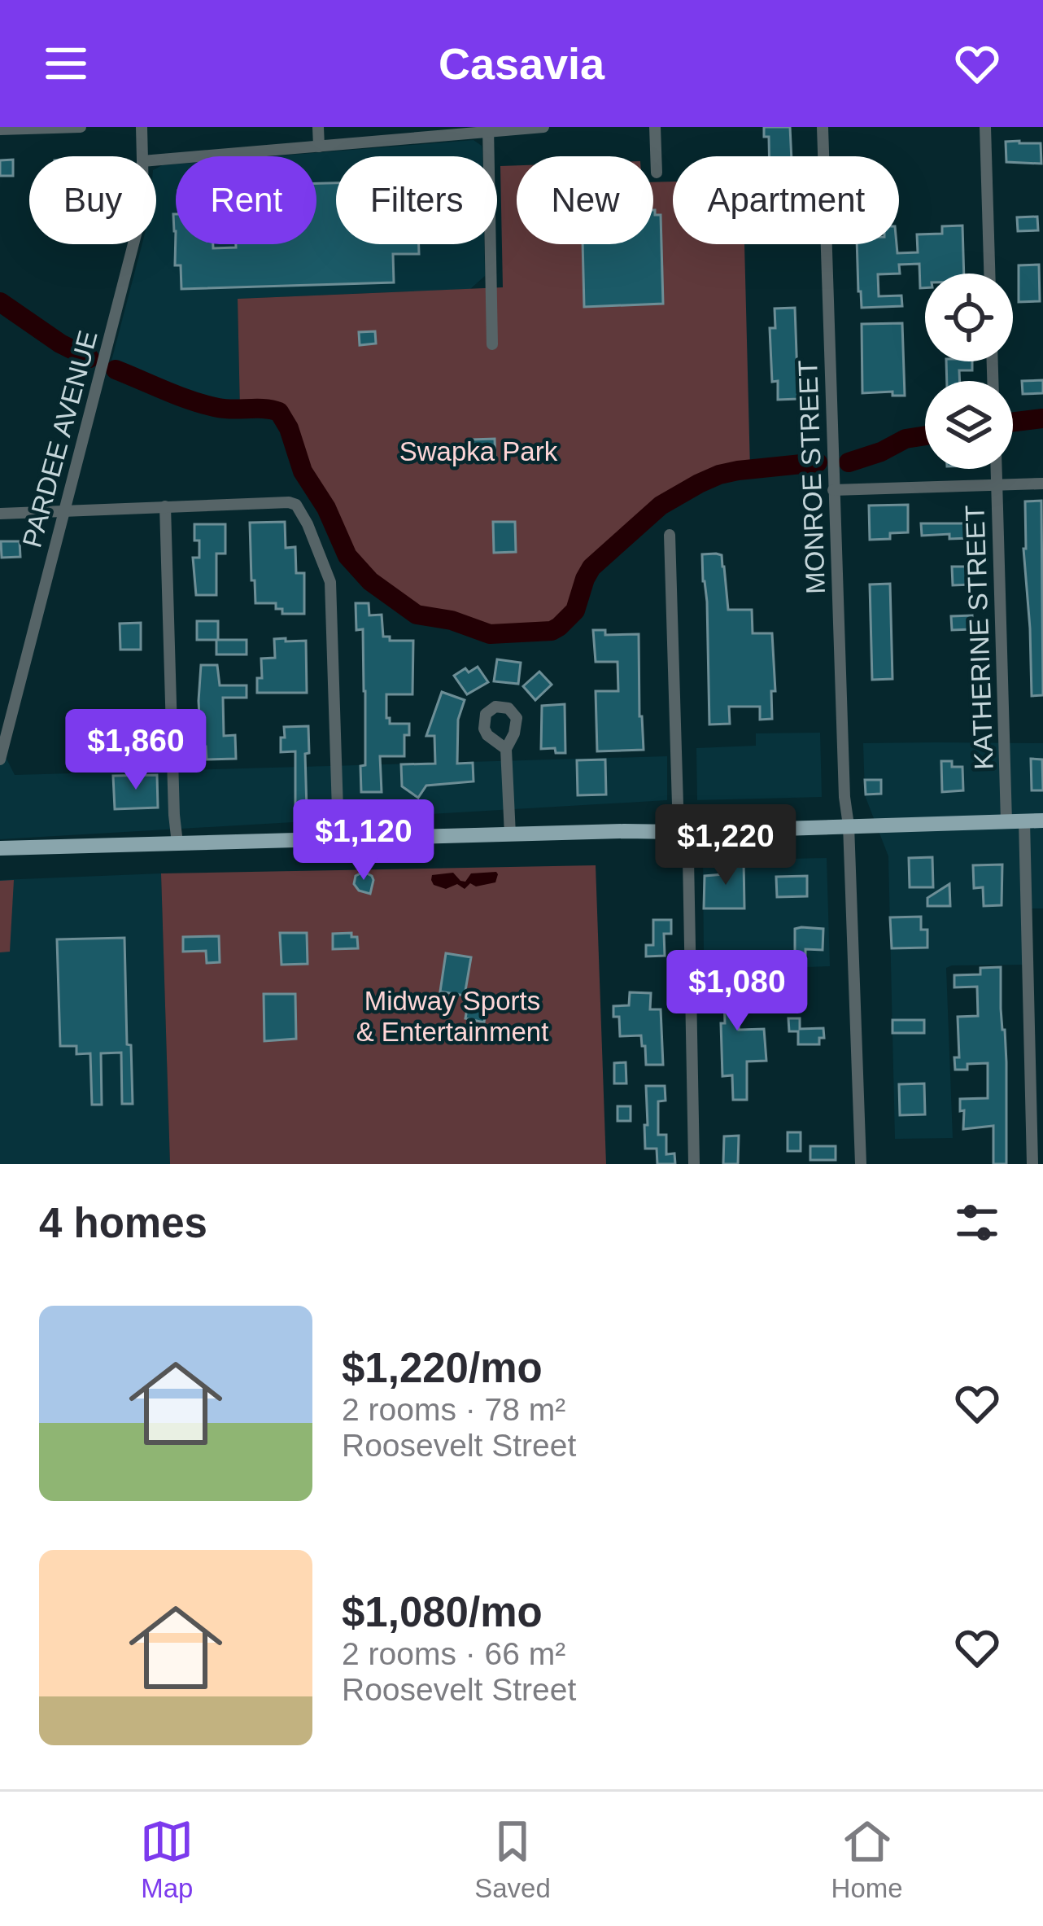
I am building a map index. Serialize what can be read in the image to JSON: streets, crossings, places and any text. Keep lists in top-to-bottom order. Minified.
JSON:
{"streets":{"street":["PARDEE AVENUE","MONROE STREET","KATHERINE STREET"]},"parks":["Swapka Park","Midway Sports & Entertainment"],"page":{"header":"Casavia","chip":["Buy","Rent","Filters","New","Apartment"],"price":["$1,860","$1,120","$1,220","$1,080"],"heading":"4 homes","list":[{"name":"$1,220/mo","note":"2 rooms · 78 m² · Roosevelt Street"},{"name":"$1,080/mo","note":"2 rooms · 66 m² · Roosevelt Street"}],"tabs":["Map","Saved","Home"]}}
